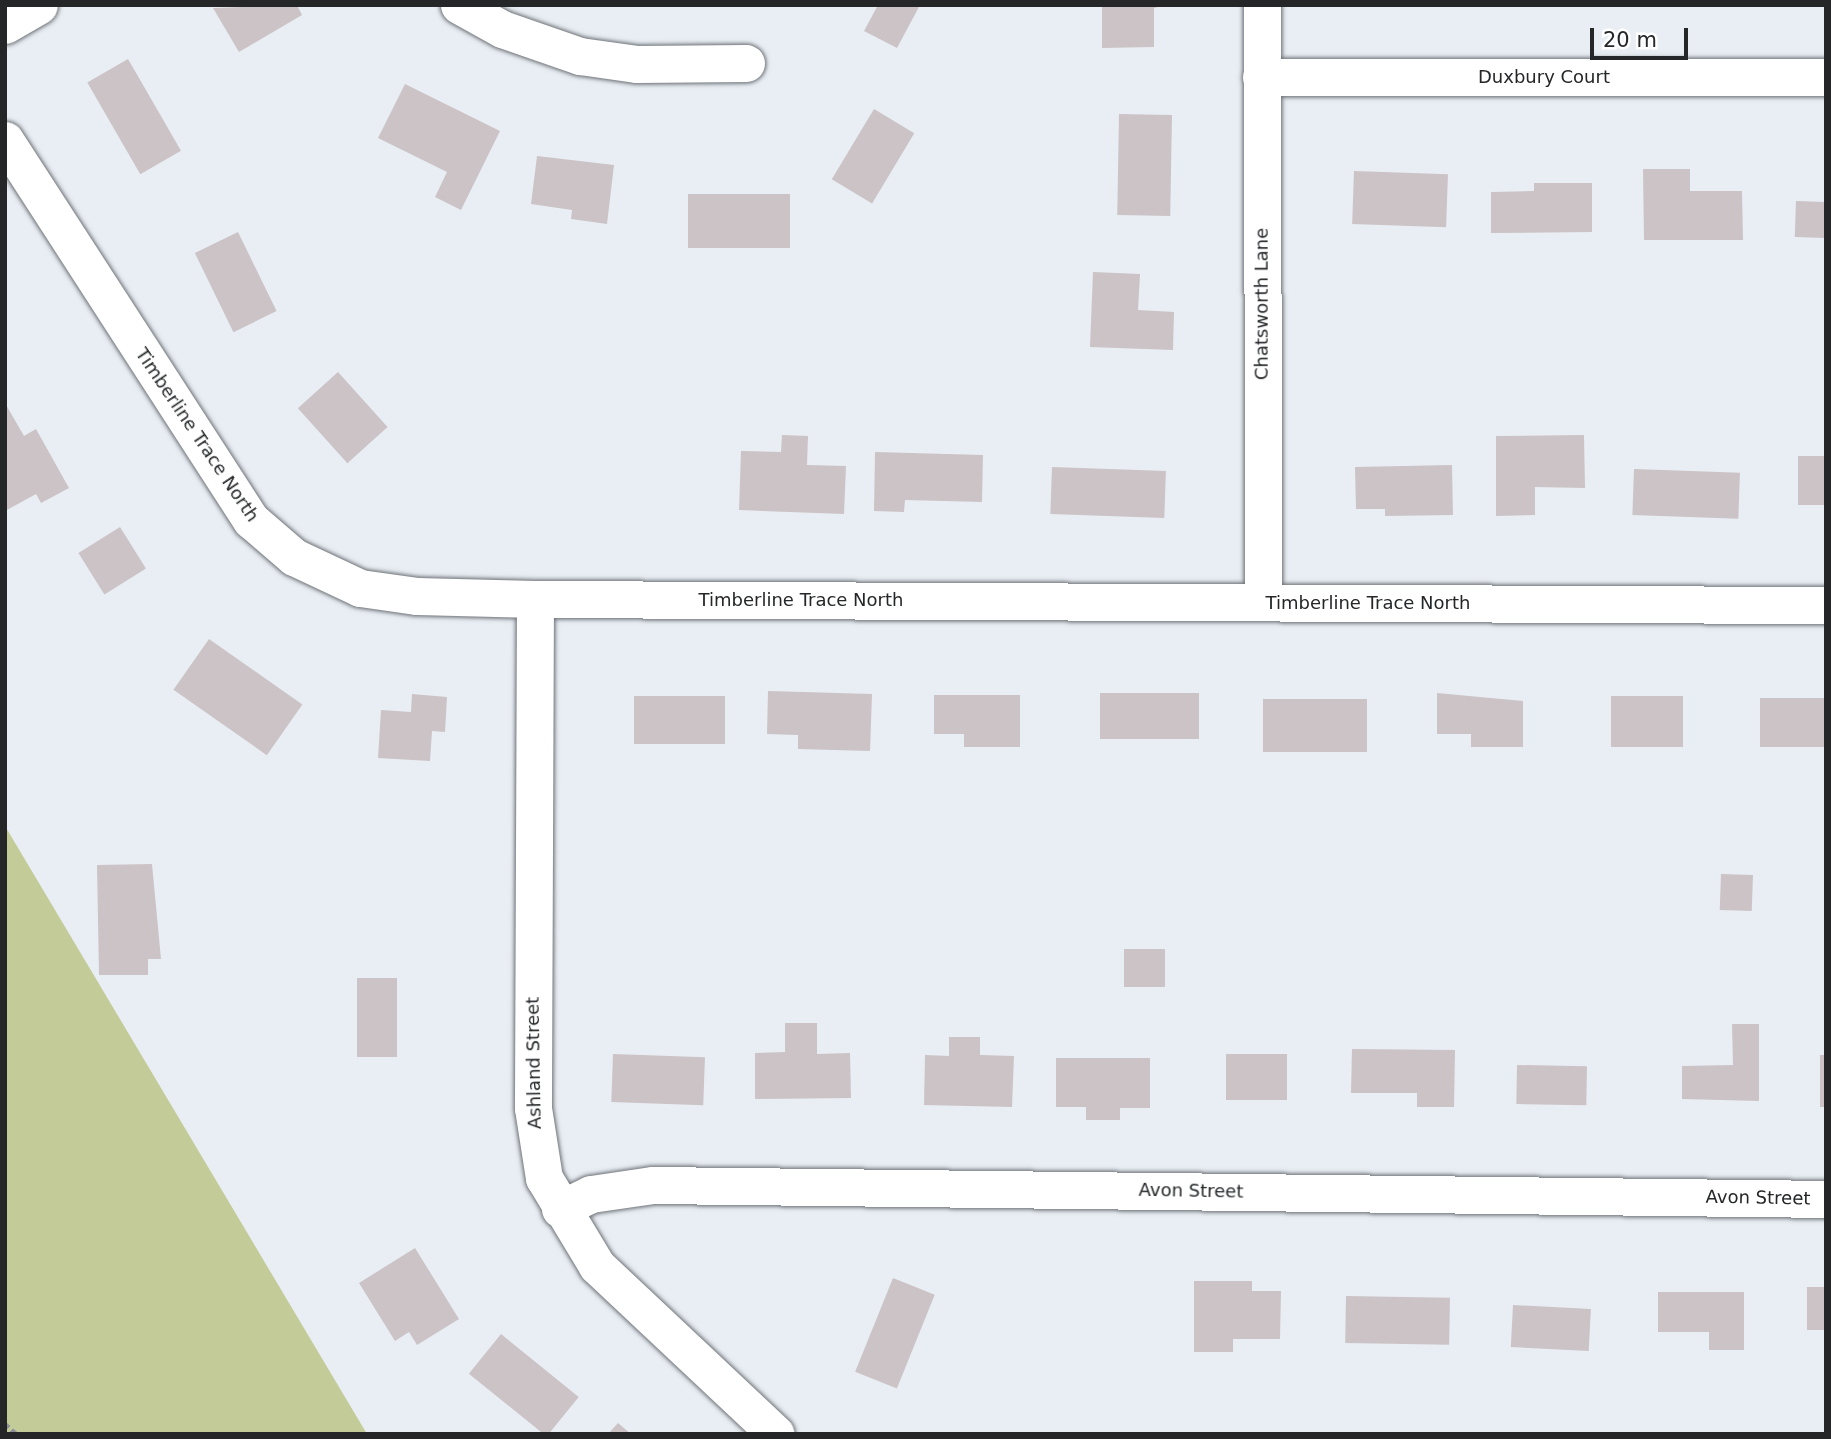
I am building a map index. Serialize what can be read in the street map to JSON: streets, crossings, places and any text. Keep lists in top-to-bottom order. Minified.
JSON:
{"streets":{"street":["Duxbury Court","Chatsworth Lane","Timberline Trace North","Ashland Street","Avon Street"]},"crossings":[["Duxbury Court","Chatsworth Lane"],["Chatsworth Lane","Timberline Trace North"],["Timberline Trace North","Ashland Street"],["Ashland Street","Avon Street"]],"scale_bar":"20 m"}
